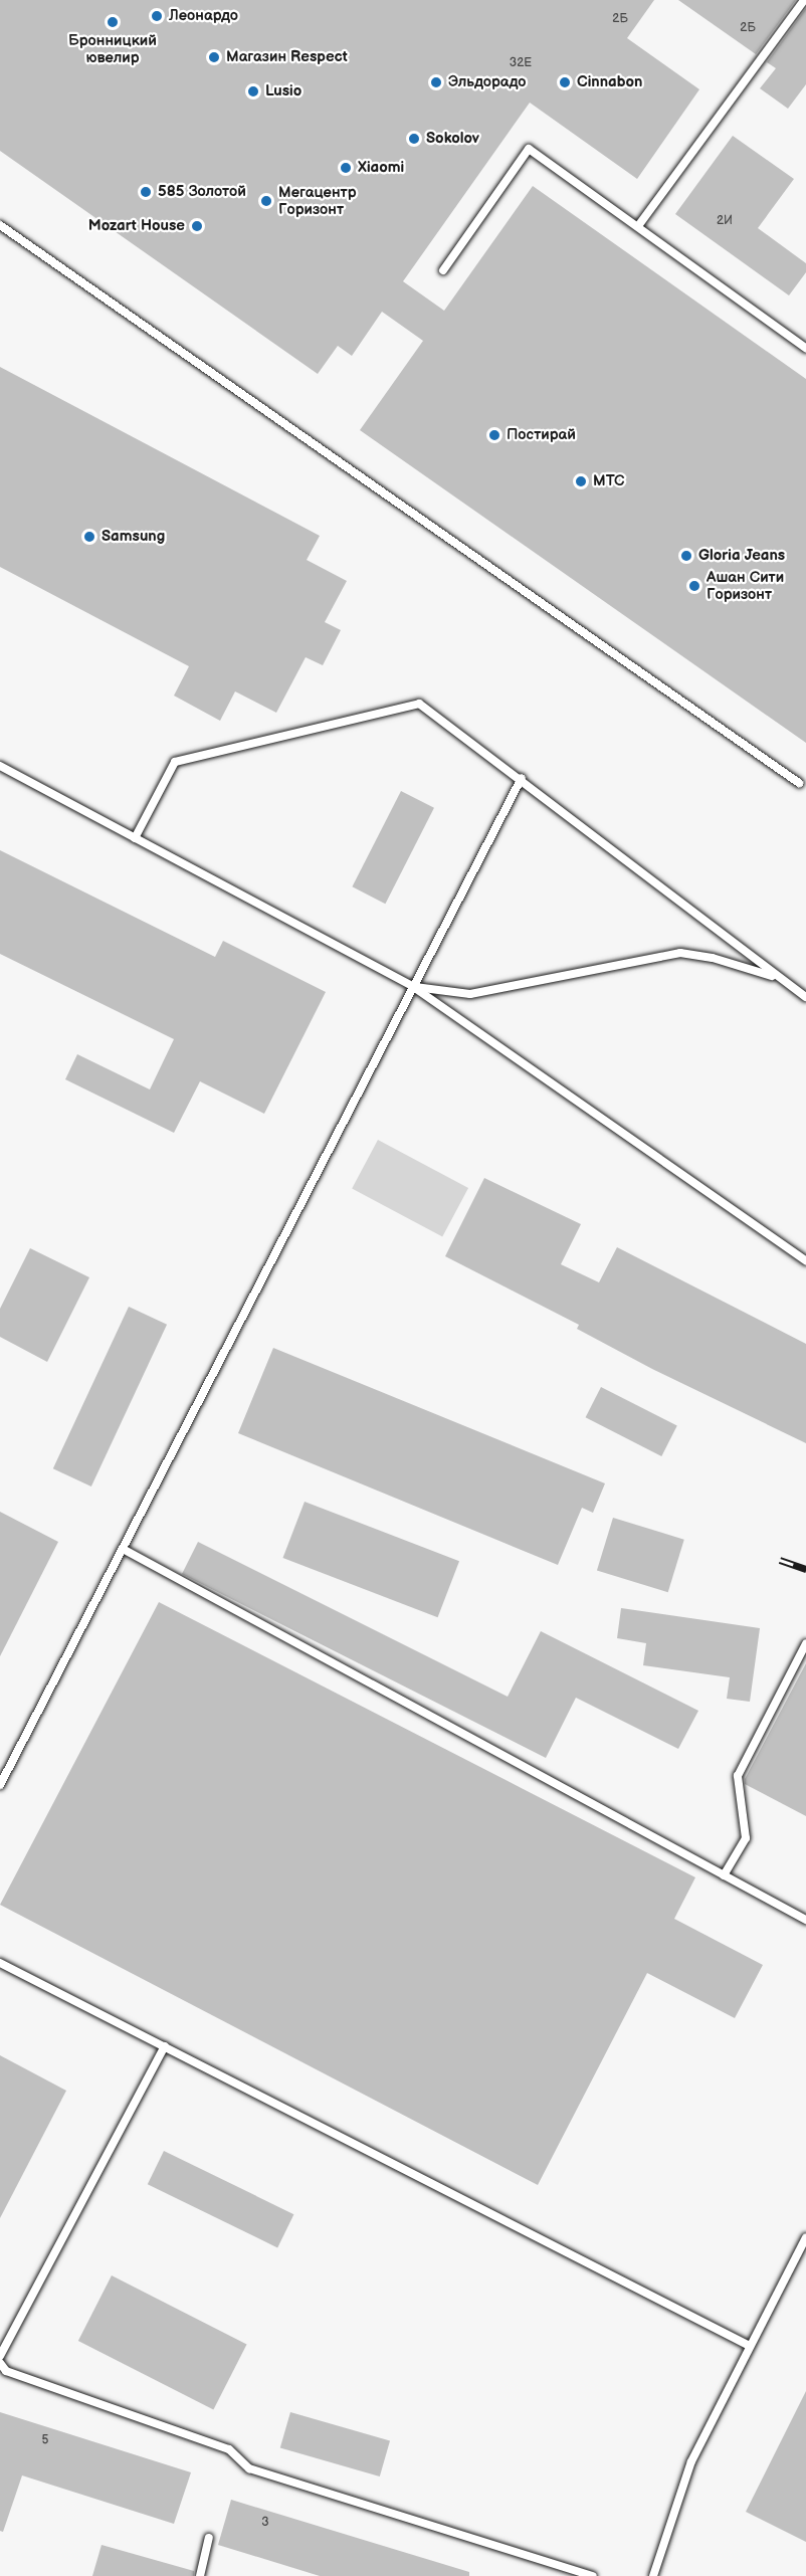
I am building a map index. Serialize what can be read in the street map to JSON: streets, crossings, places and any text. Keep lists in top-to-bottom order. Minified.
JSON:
{"places":["Леонардо","Бронницкий ювелир","Магазин Respect","Эльдорадо","Cinnabon","Lusio","Sokolov","Xiaomi","585 Золотой","Мегацентр Горизонт","Mozart House","Постирай","МТС","Samsung","Gloria Jeans","Ашан Сити Горизонт"],"house_numbers":["2Б","2Б","32Е","2И","5","3"]}
